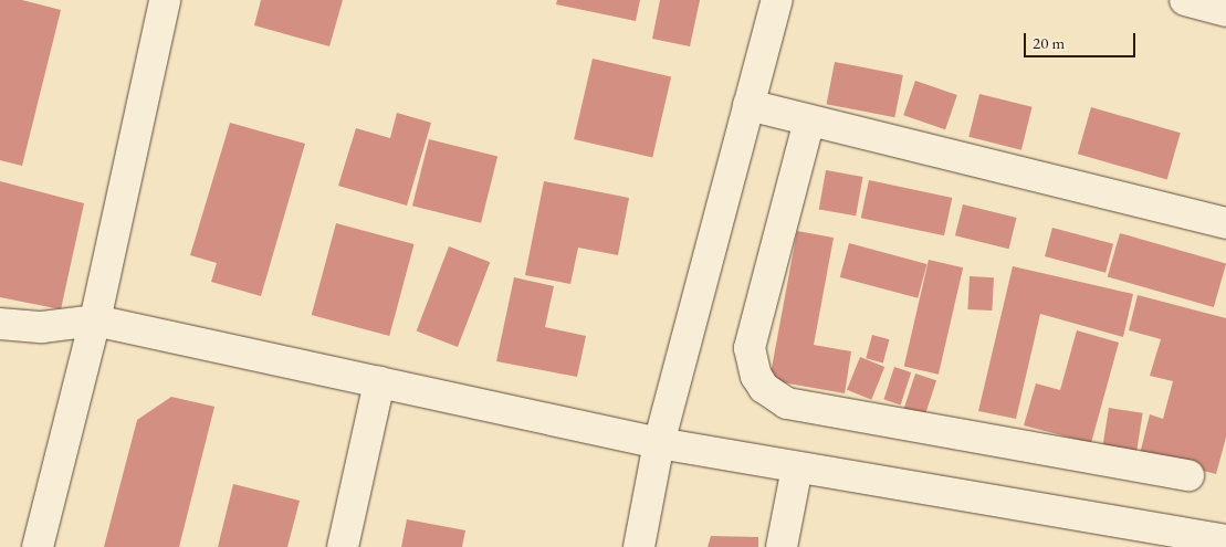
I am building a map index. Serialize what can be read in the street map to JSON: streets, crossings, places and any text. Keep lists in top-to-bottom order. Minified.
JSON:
{"scale_bar":"20 m"}
